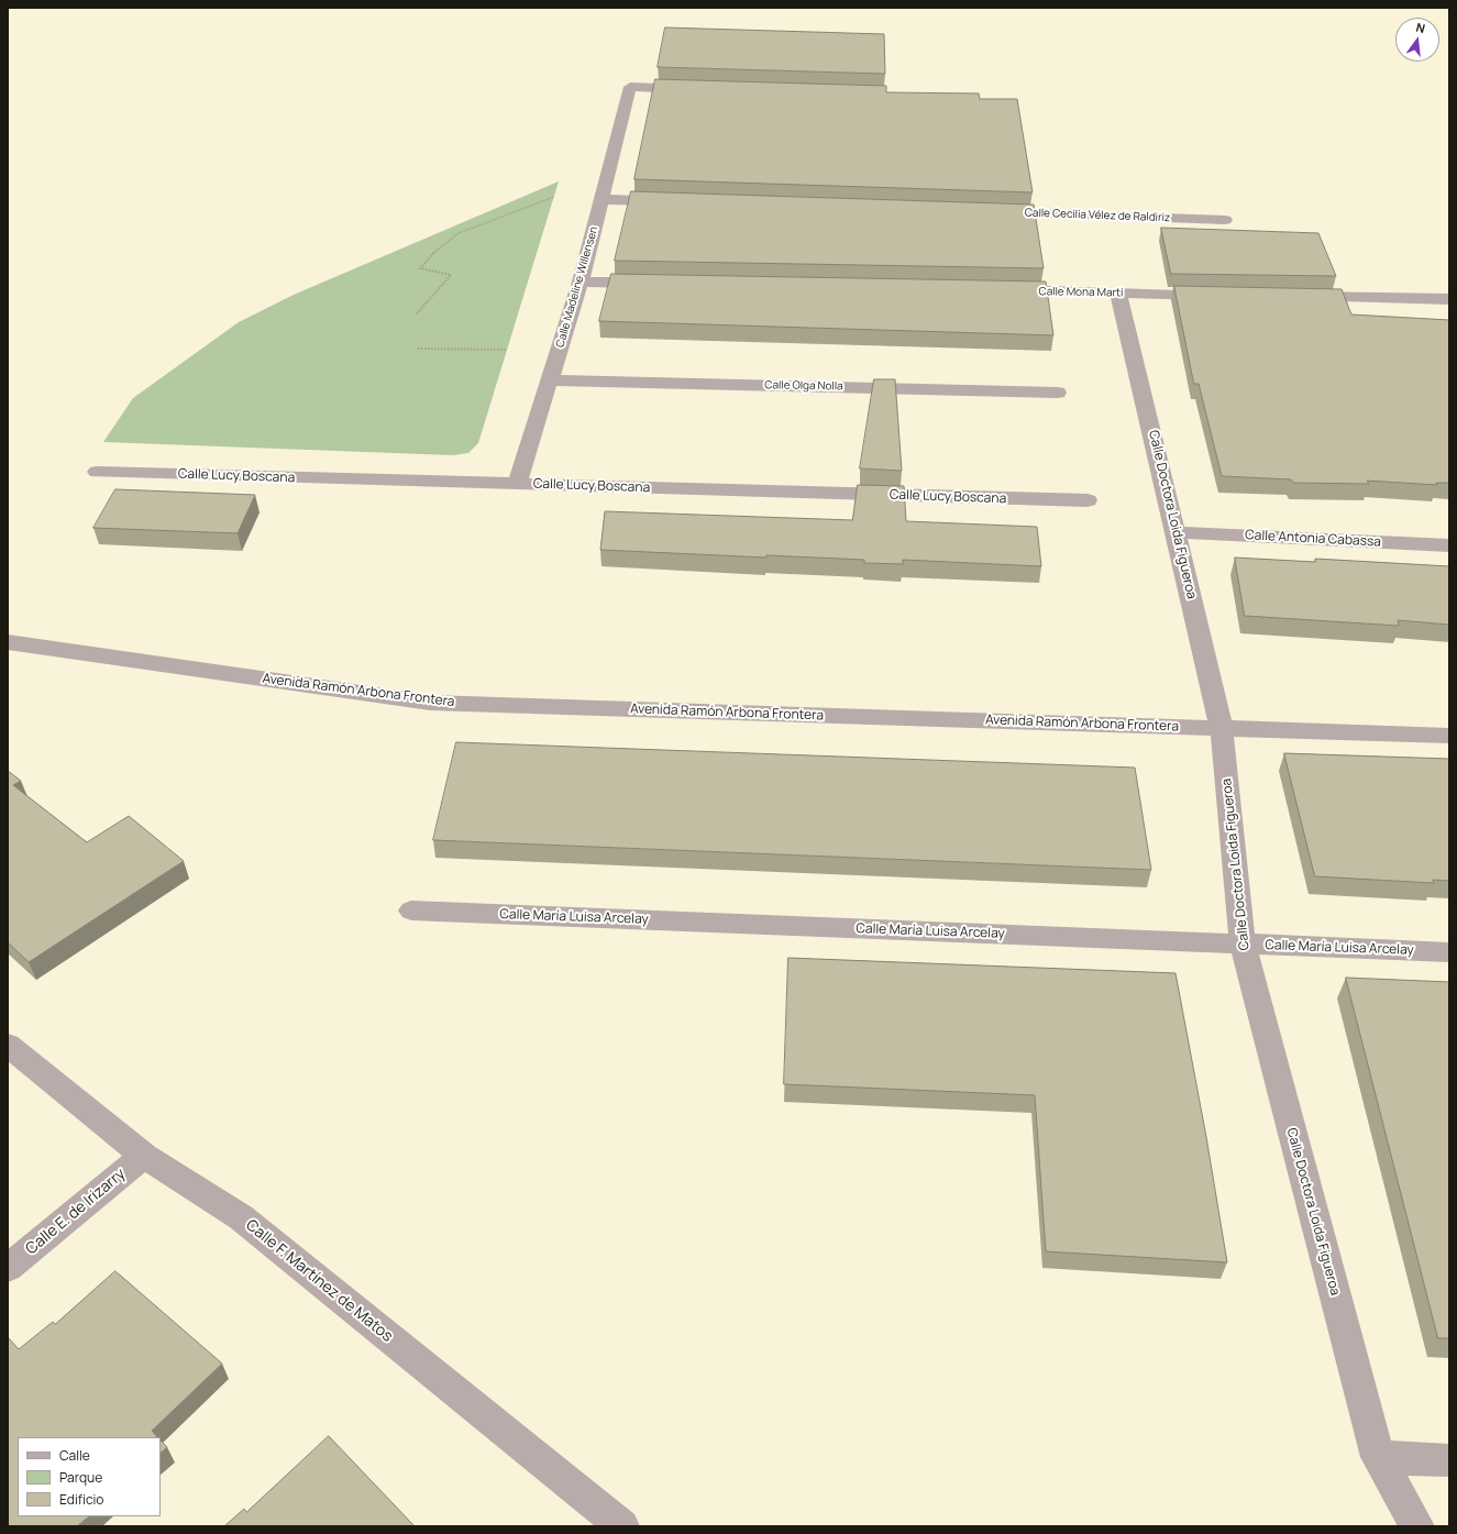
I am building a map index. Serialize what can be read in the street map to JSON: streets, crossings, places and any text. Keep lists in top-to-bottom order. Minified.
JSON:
{"streets":{"street":["Calle Cecilia Vélez de Raldiriz","Calle Madeline Willensen","Calle Mona Martí","Calle Olga Nolla","Calle Lucy Boscana","Calle Doctora Loida Figueroa","Calle Antonia Cabassa","Avenida Ramón Arbona Frontera","Calle María Luisa Arcelay","Calle E. de Irizarry","Calle F. Martínez de Matos"]},"crossings":[["Calle Madeline Willensen","Calle Olga Nolla"],["Calle Madeline Willensen","Calle Lucy Boscana"],["Calle Mona Martí","Calle Doctora Loida Figueroa"],["Calle Doctora Loida Figueroa","Calle Antonia Cabassa"],["Calle Doctora Loida Figueroa","Avenida Ramón Arbona Frontera"],["Calle Doctora Loida Figueroa","Calle María Luisa Arcelay"],["Calle E. de Irizarry","Calle F. Martínez de Matos"]],"legend":["Calle","Parque","Edificio"],"north":"top"}
